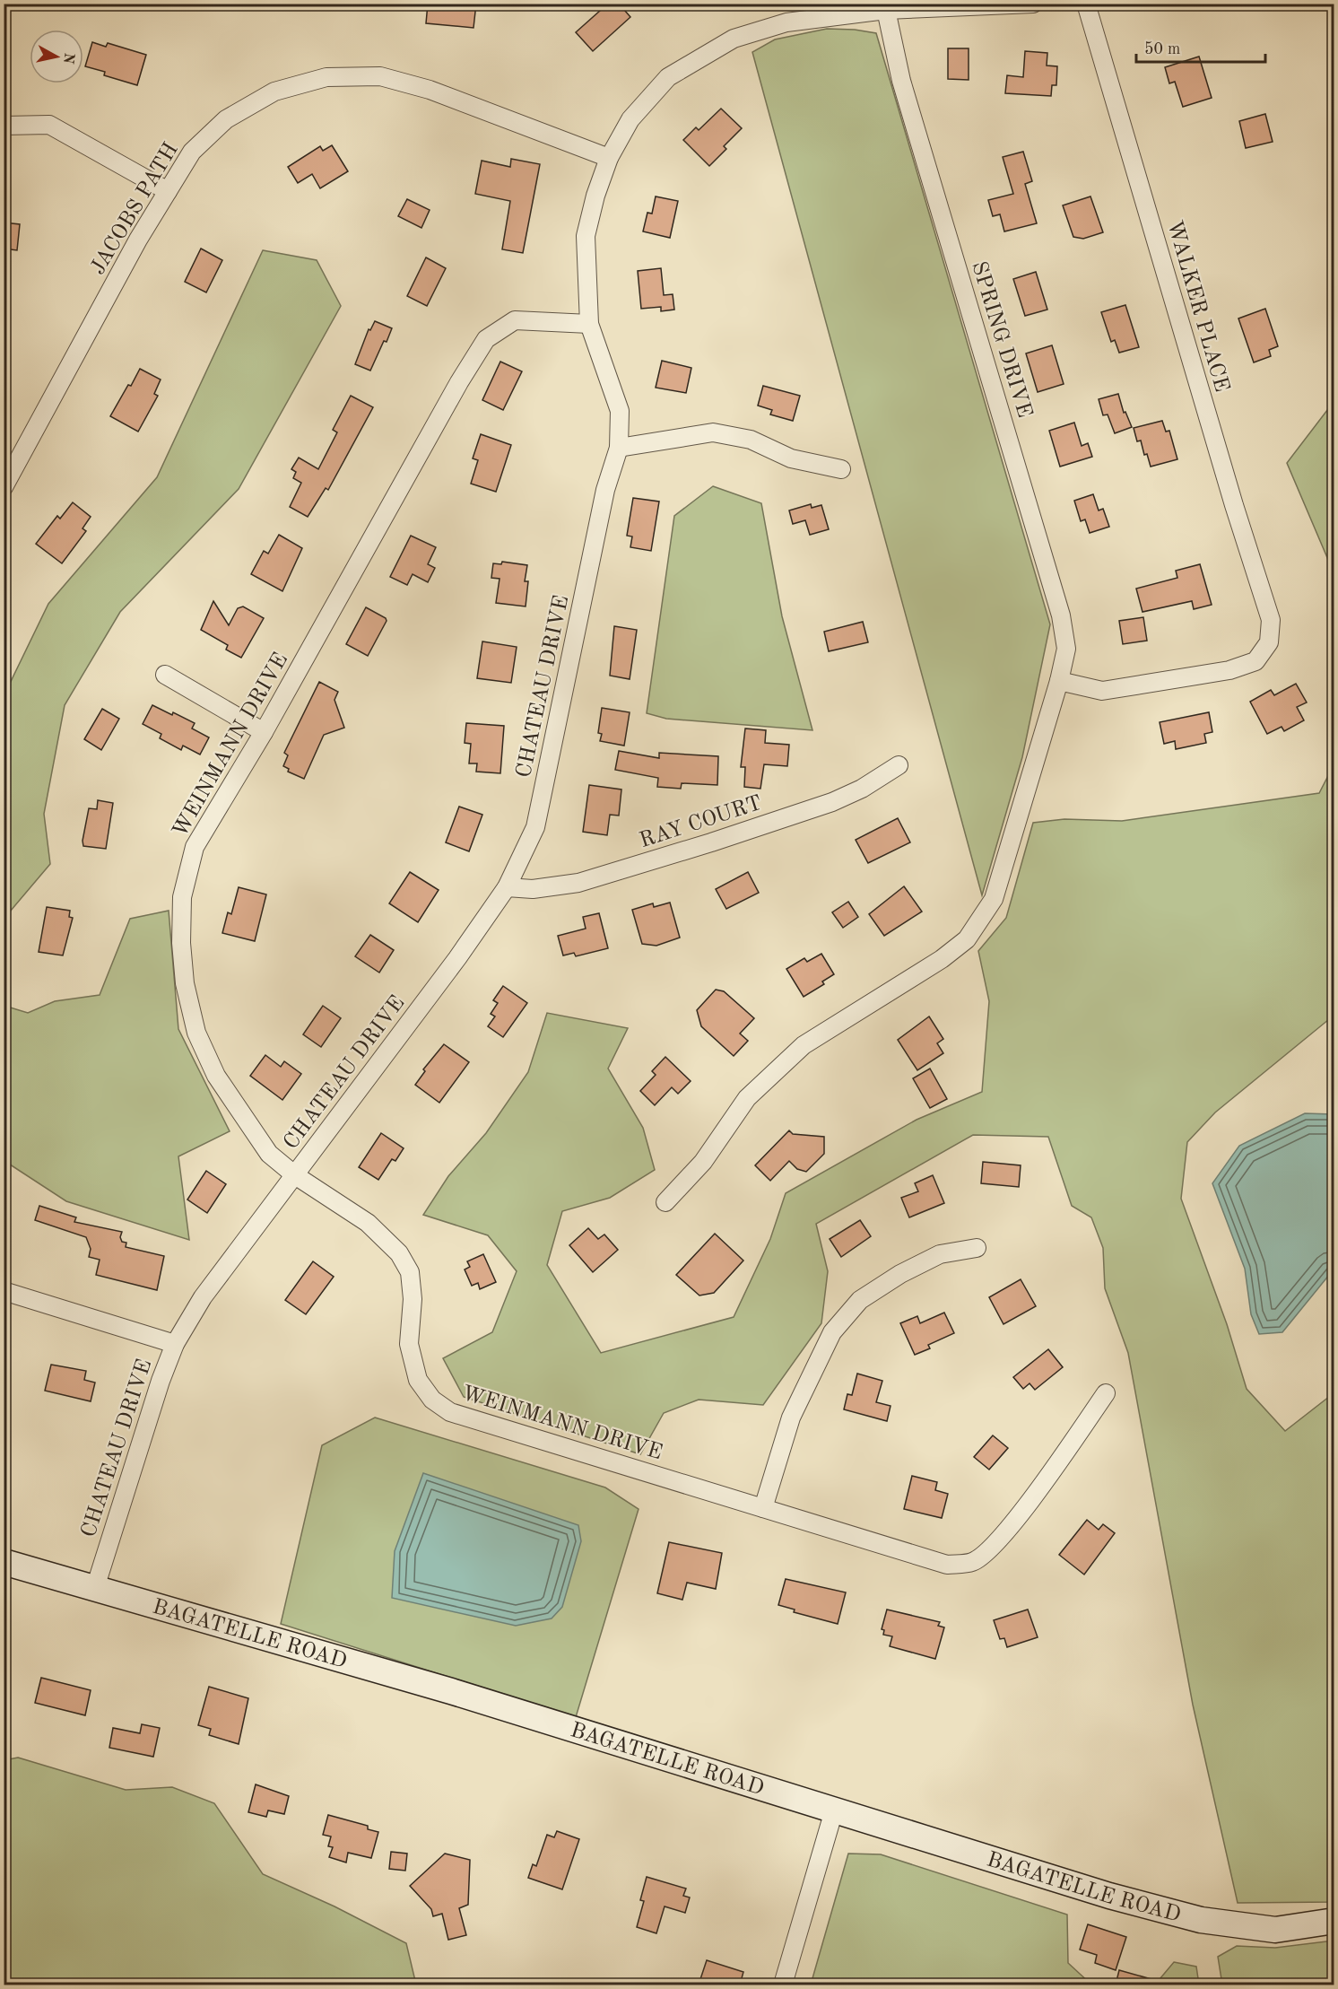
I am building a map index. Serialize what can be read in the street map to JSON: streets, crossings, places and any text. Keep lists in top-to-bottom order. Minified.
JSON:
{"streets":{"street":["JACOBS PATH","WALKER PLACE","SPRING DRIVE","CHATEAU DRIVE","WEINMANN DRIVE","RAY COURT","BAGATELLE ROAD"]},"crossings":[["JACOBS PATH","CHATEAU DRIVE"],["WALKER PLACE","SPRING DRIVE"],["SPRING DRIVE","CHATEAU DRIVE"],["CHATEAU DRIVE","WEINMANN DRIVE"],["CHATEAU DRIVE","RAY COURT"],["CHATEAU DRIVE","BAGATELLE ROAD"]],"scale_bar":"50 m","north":"right"}
